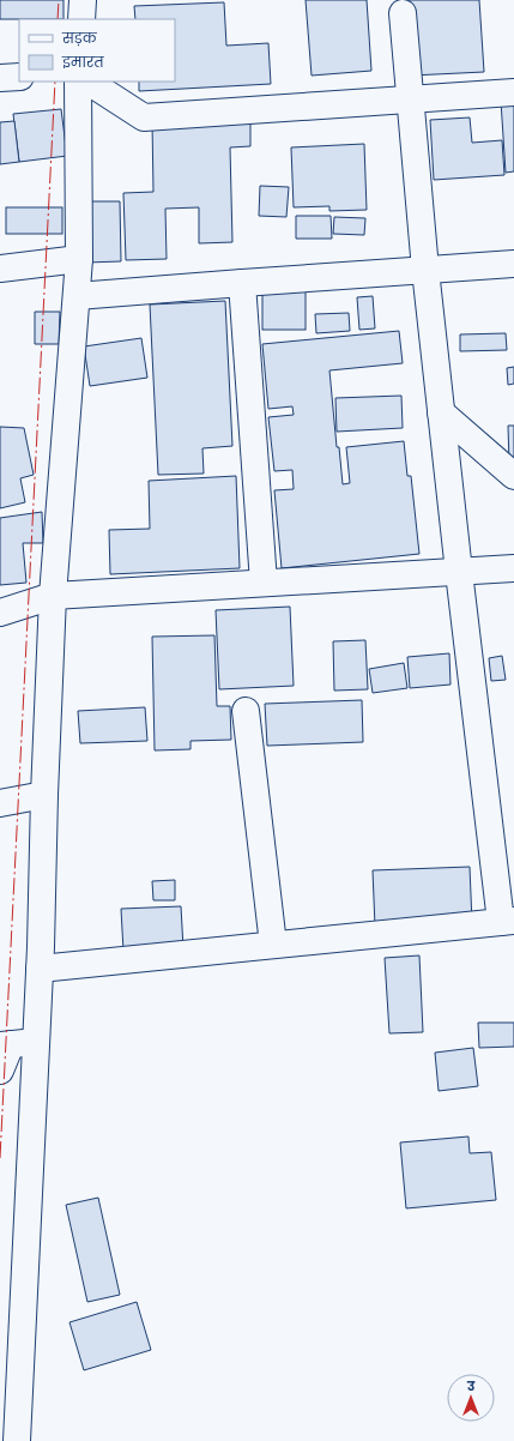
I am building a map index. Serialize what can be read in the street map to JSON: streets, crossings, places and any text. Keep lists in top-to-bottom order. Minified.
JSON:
{"legend":["सड़क","इमारत"],"north":"top"}
